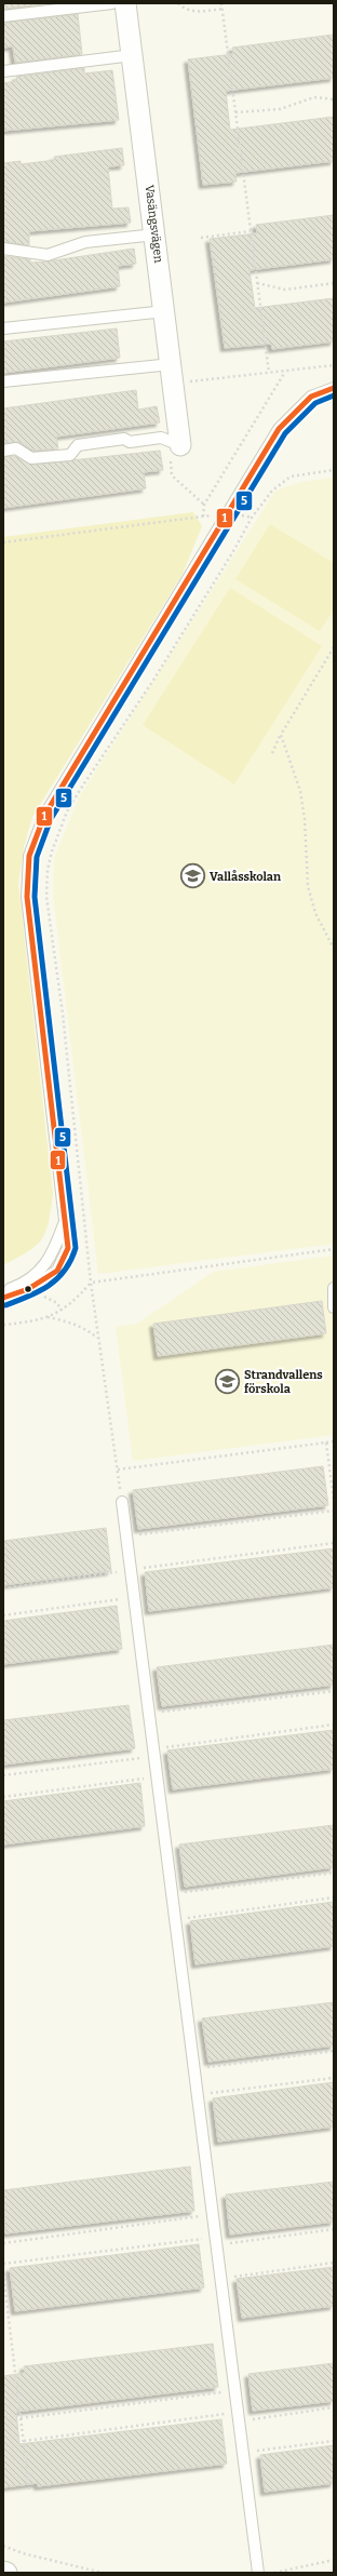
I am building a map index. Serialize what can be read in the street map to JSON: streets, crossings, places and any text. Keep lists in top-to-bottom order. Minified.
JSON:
{"streets":{"street":["Vasängsvägen"]},"places":{"school or university":["Vallåsskolan","Strandvallens förskola"]},"lines":["transit line 1","transit line 5"]}
